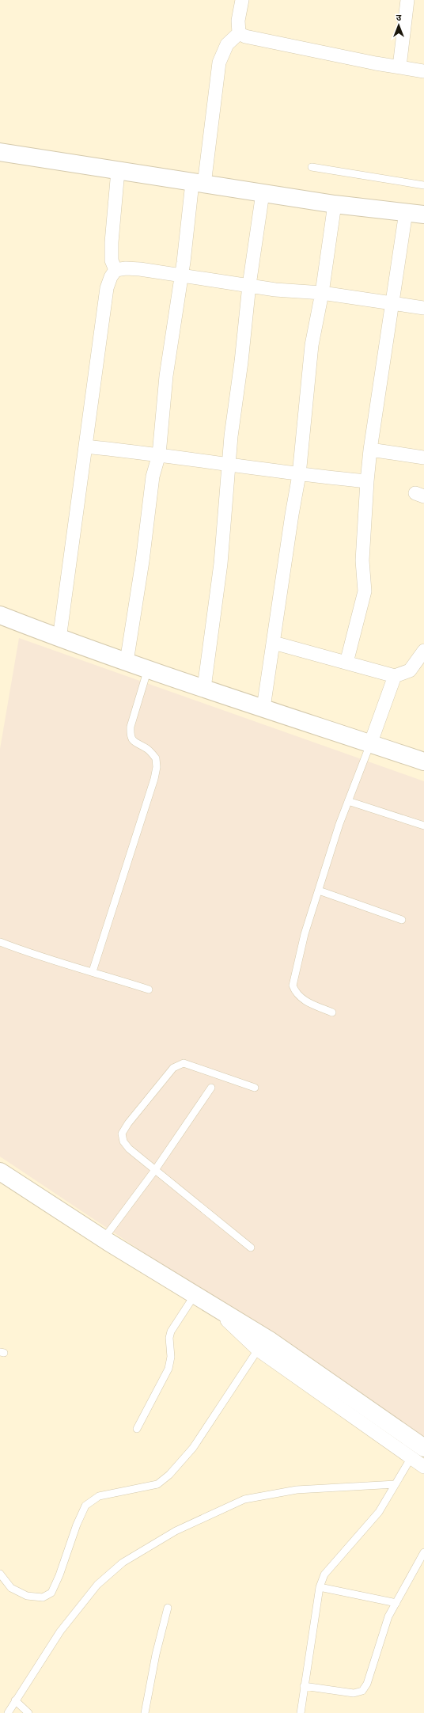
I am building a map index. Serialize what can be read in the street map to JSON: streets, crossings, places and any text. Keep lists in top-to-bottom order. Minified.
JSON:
{"north":"top"}
